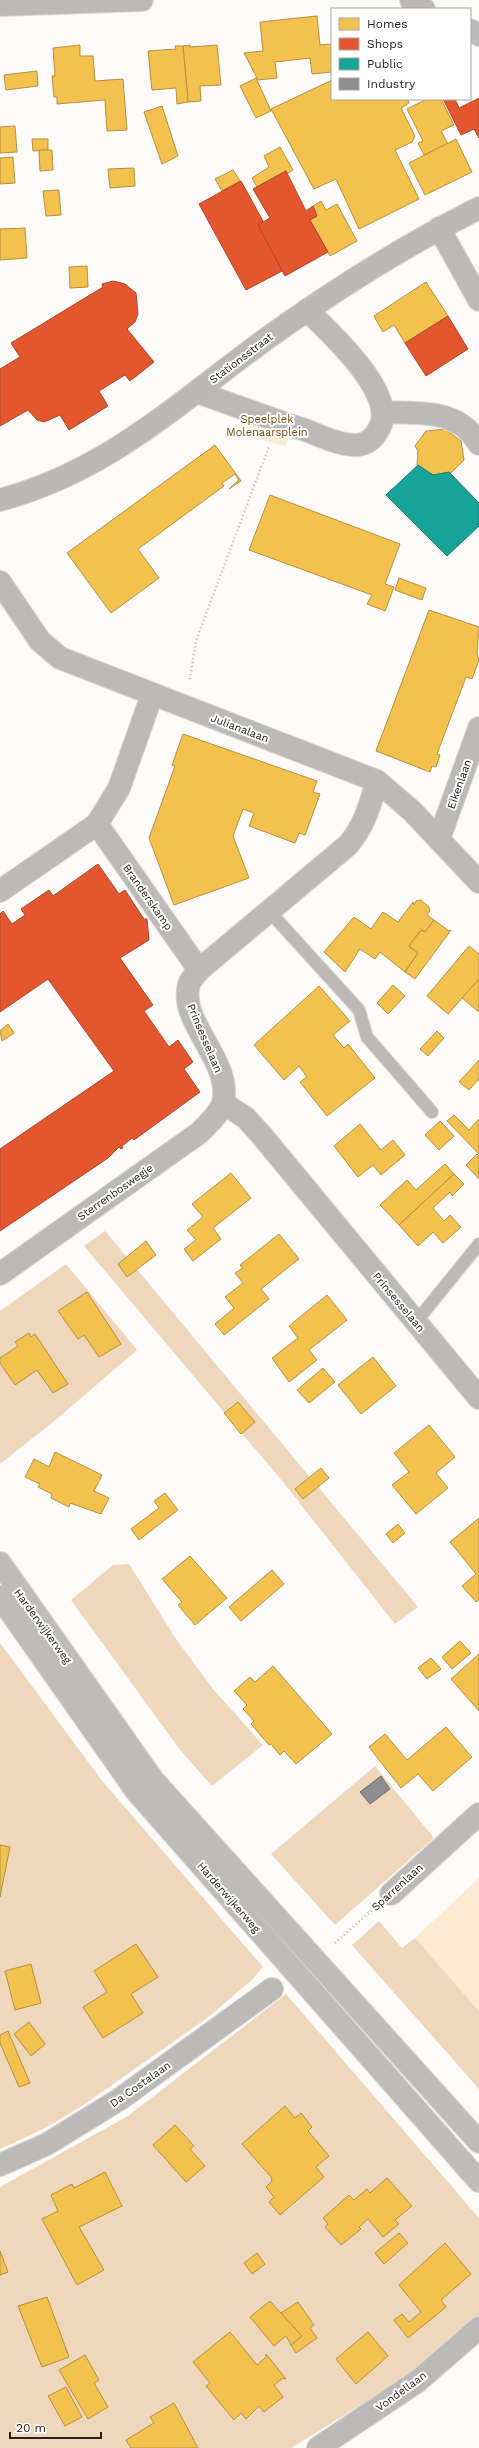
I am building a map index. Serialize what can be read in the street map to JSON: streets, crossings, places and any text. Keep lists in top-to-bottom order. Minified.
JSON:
{"streets":{"main road":["Stationsstraat","Harderwijkerweg"],"street":["Julianalaan","Eikenlaan","Branderskamp","Prinsesselaan","Sterrenboswegje","Sparrenlaan","Da Costalaan","Vondellaan"]},"crossings":[["Julianalaan","Eikenlaan"],["Julianalaan","Prinsesselaan"],["Branderskamp","Prinsesselaan"],["Prinsesselaan","Sterrenboswegje"],["Harderwijkerweg","Sparrenlaan"]],"parks":["Speelplek Molenaarsplein"],"legend":["Homes","Shops","Public","Industry"],"scale_bar":"20 m"}
